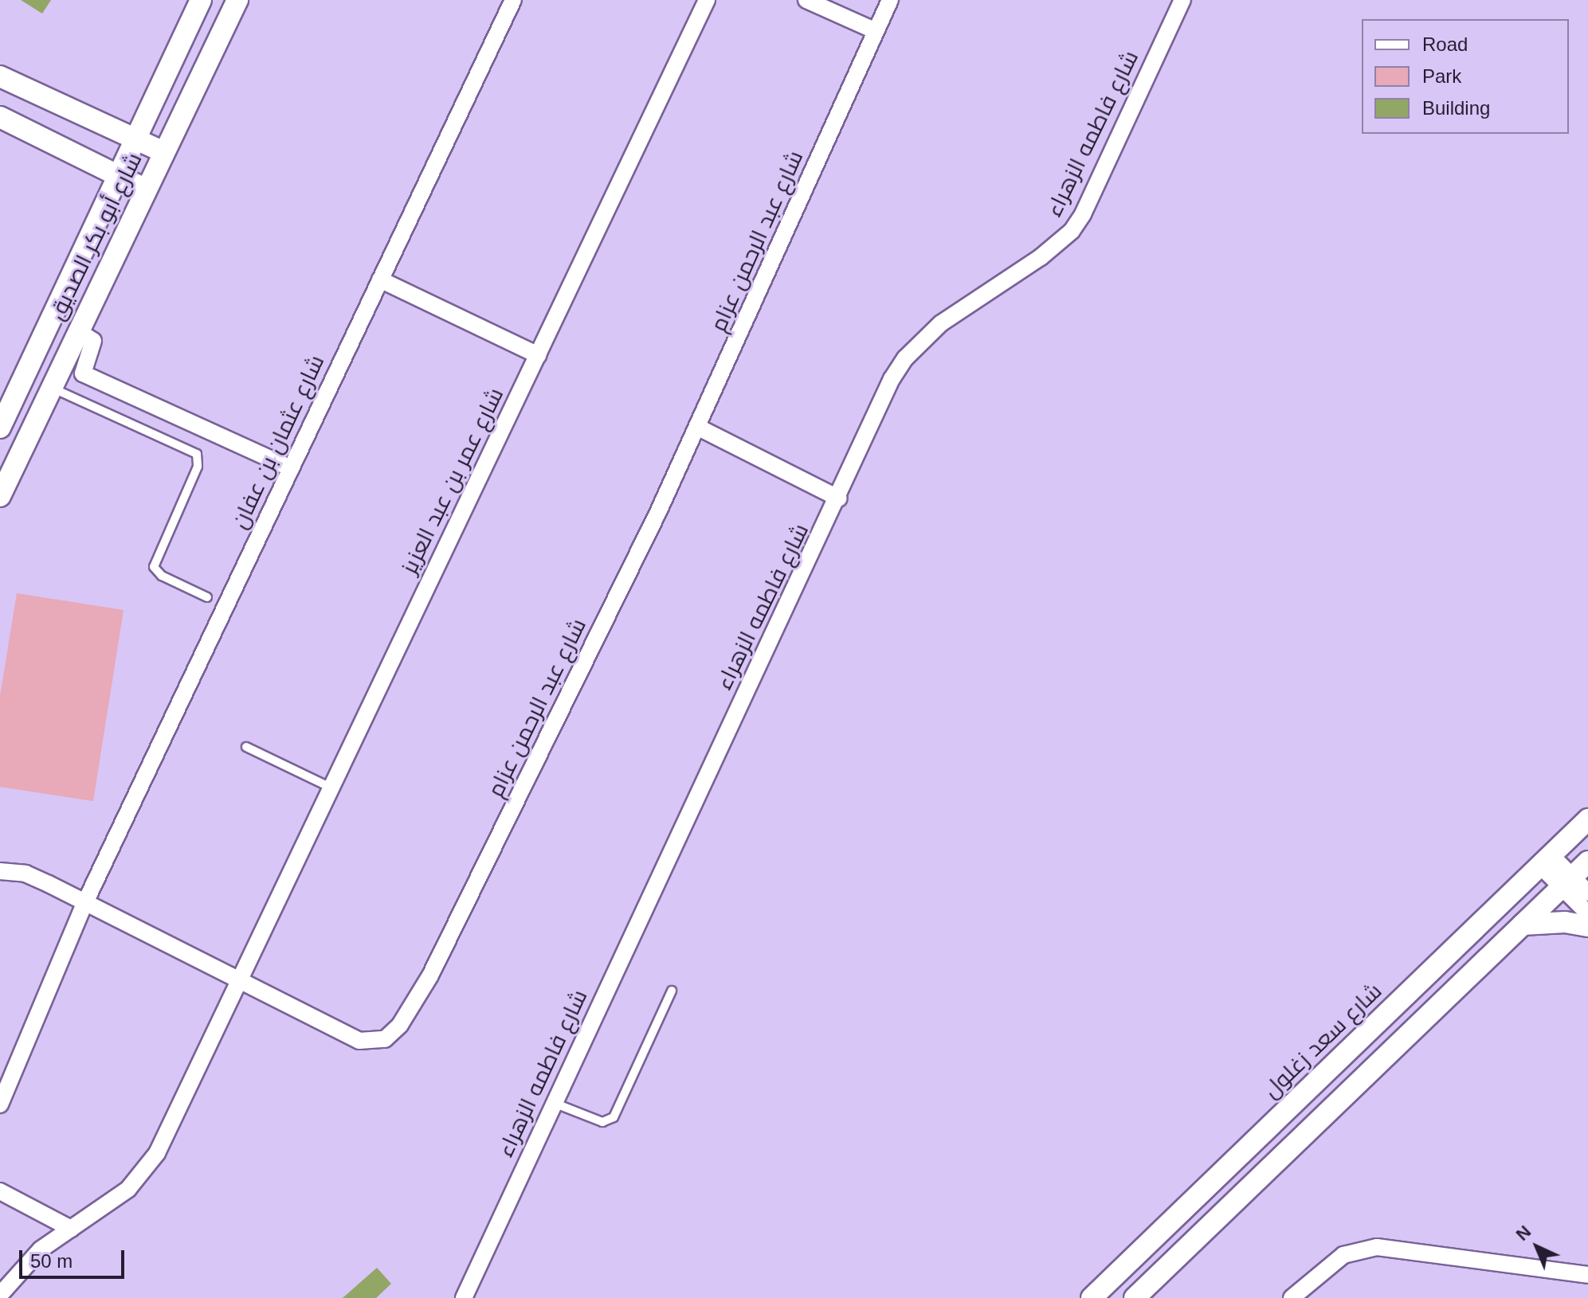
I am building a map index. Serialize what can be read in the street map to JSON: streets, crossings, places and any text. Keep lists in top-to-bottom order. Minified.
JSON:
{"streets":{"street":["شارع فاطمه الزهراء","شارع أبو بكر الصديق","شارع عبد الرحمن عزام","شارع عثمان بن عفان","شارع عمر بن عبد العزيز","شارع سعد زغلول"]},"crossings":[["شارع عبد الرحمن عزام","شارع عثمان بن عفان"],["شارع عبد الرحمن عزام","شارع عمر بن عبد العزيز"]],"legend":["Road","Park","Building"],"scale_bar":"50 m","north":"top left"}
